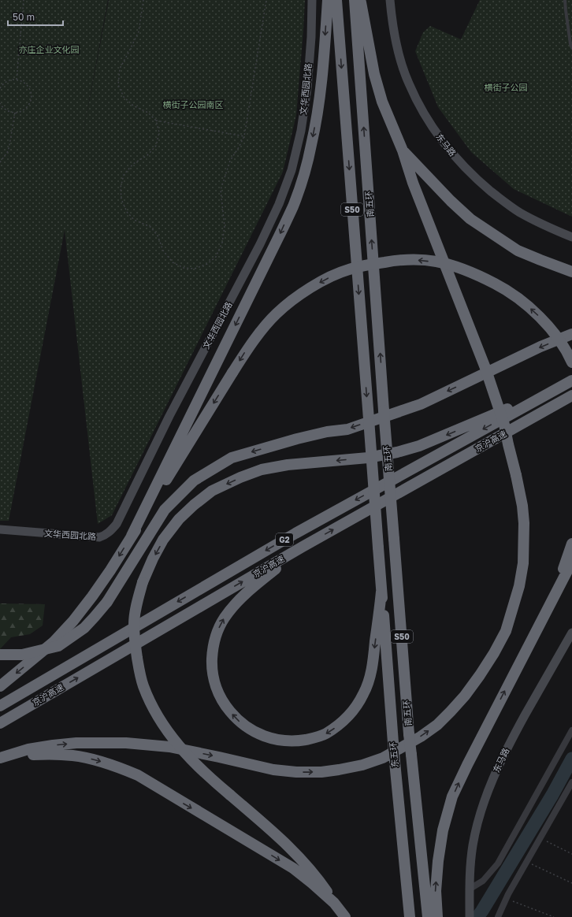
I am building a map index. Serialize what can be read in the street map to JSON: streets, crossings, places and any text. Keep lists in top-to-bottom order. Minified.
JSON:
{"streets":{"highway":["南五环","S50","京沪高速","G2","东五环"],"street":["文华西园北路","东马路"]},"crossings":[["南五环","东五环"]],"parks":["亦庄企业文化园","横街子公园","横街子公园南区"],"scale_bar":"50 m"}
